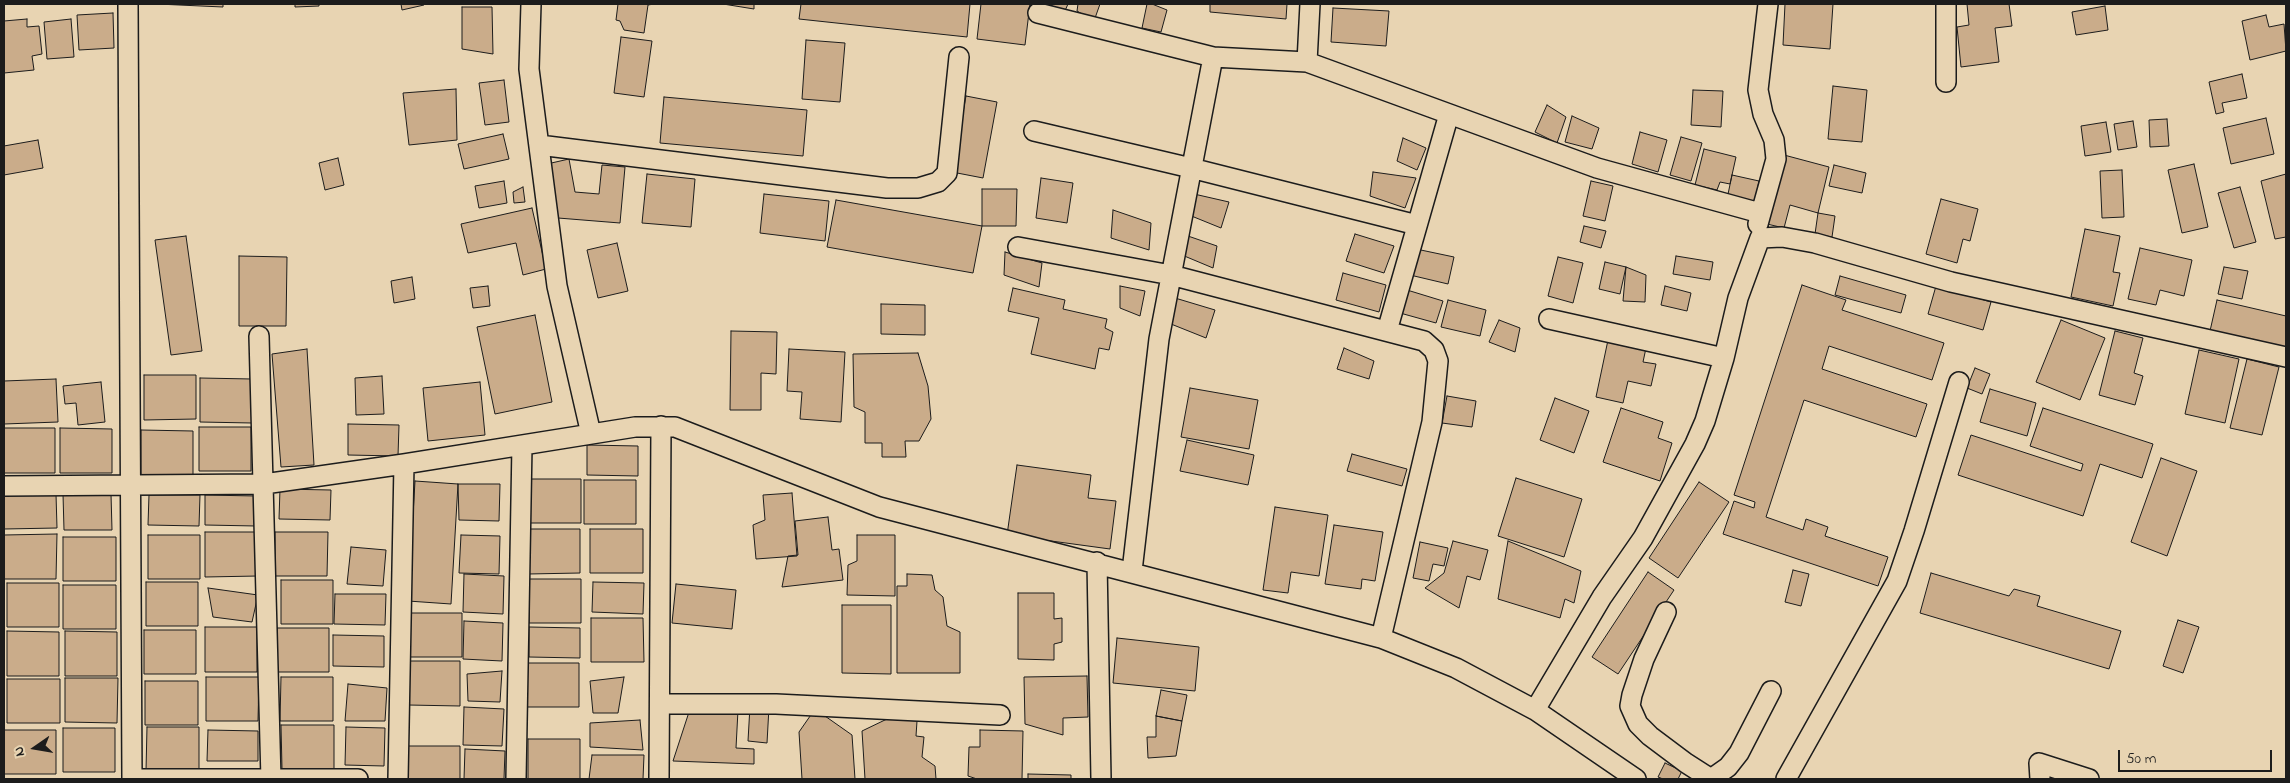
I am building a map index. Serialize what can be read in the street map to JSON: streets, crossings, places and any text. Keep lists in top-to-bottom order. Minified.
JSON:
{"scale_bar":"50 m","north":"left"}
